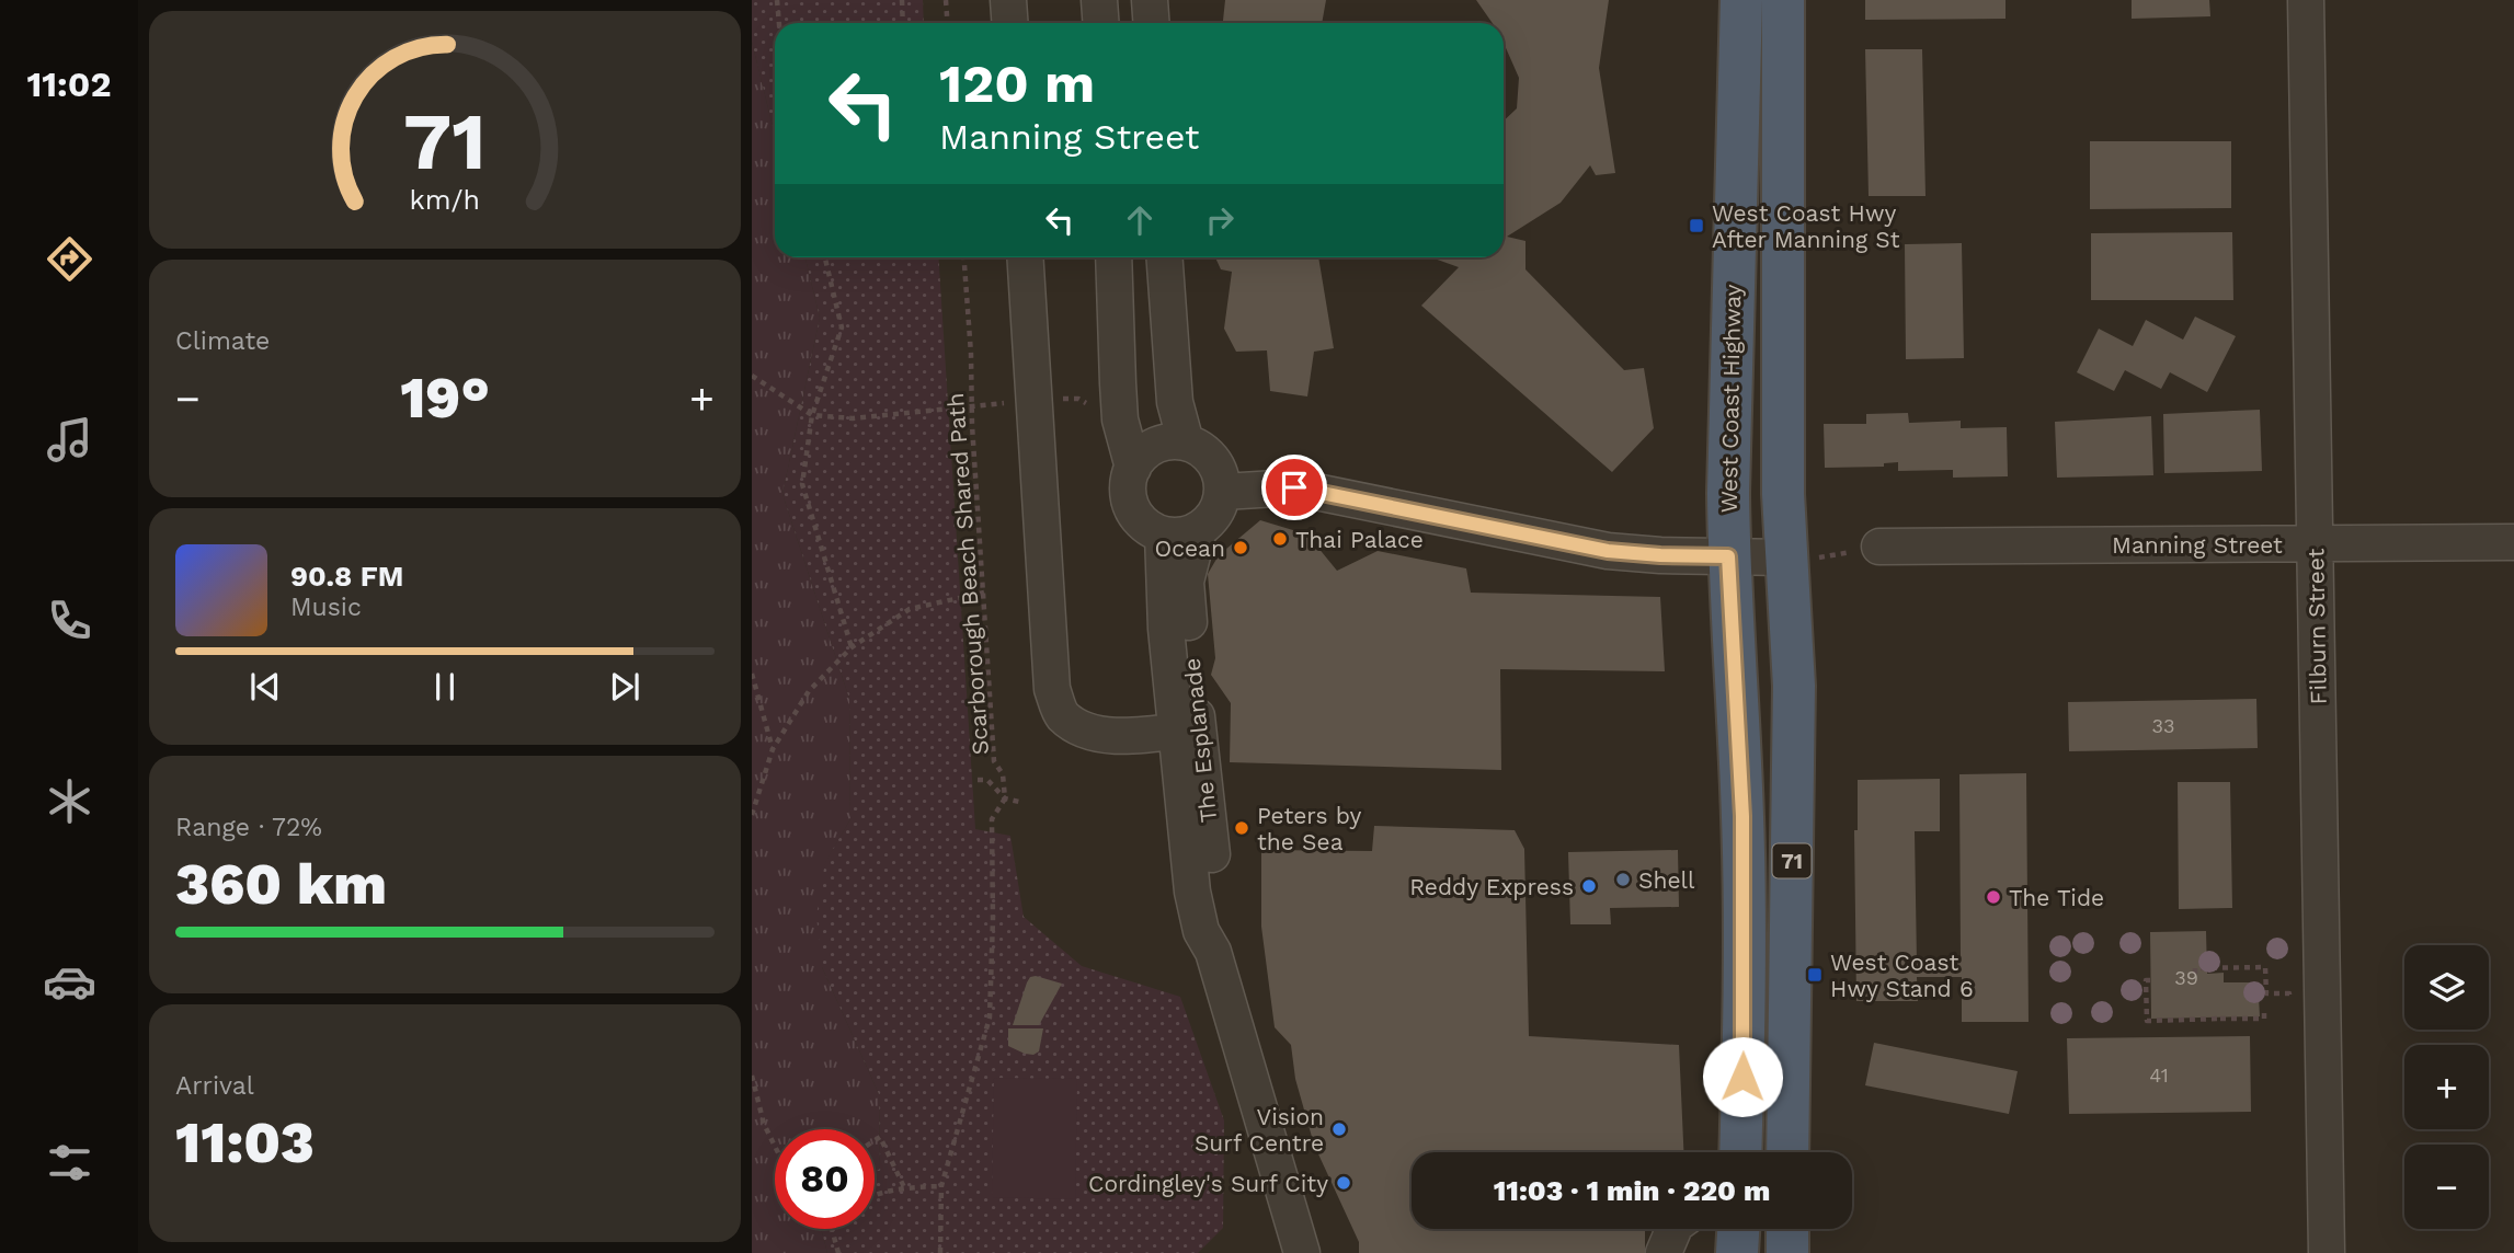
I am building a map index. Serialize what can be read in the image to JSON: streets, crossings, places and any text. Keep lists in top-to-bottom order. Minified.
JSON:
{"streets":{"highway":["West Coast Highway","71"],"street":["Manning Street","Filburn Street","The Esplanade"],"path":["Scarborough Beach Shared Path"]},"crossings":[["Manning Street","Filburn Street"]],"places":{"transit":["West Coast Hwy After Manning St","West Coast Hwy Stand 6"],"other":["Thai Palace","Ocean","Peters by the Sea","Shell","Reddy Express","The Tide","Vision Surf Centre","Cordingley's Surf City"]},"house_numbers":["33","39","41"],"page":{"tabs":"11:02","turn":["120 m","Manning Street"],"tile":["Climate",["Range · 72%","360 km"],["Arrival","11:03"]],"heat":["−","19°","+"],"song":["90.8 FM","Music"],"map_buttons":["+","−"],"limit":"80","trip":"11:03 · 1 min · 220 m","gauge":["71","km/h"]}}
